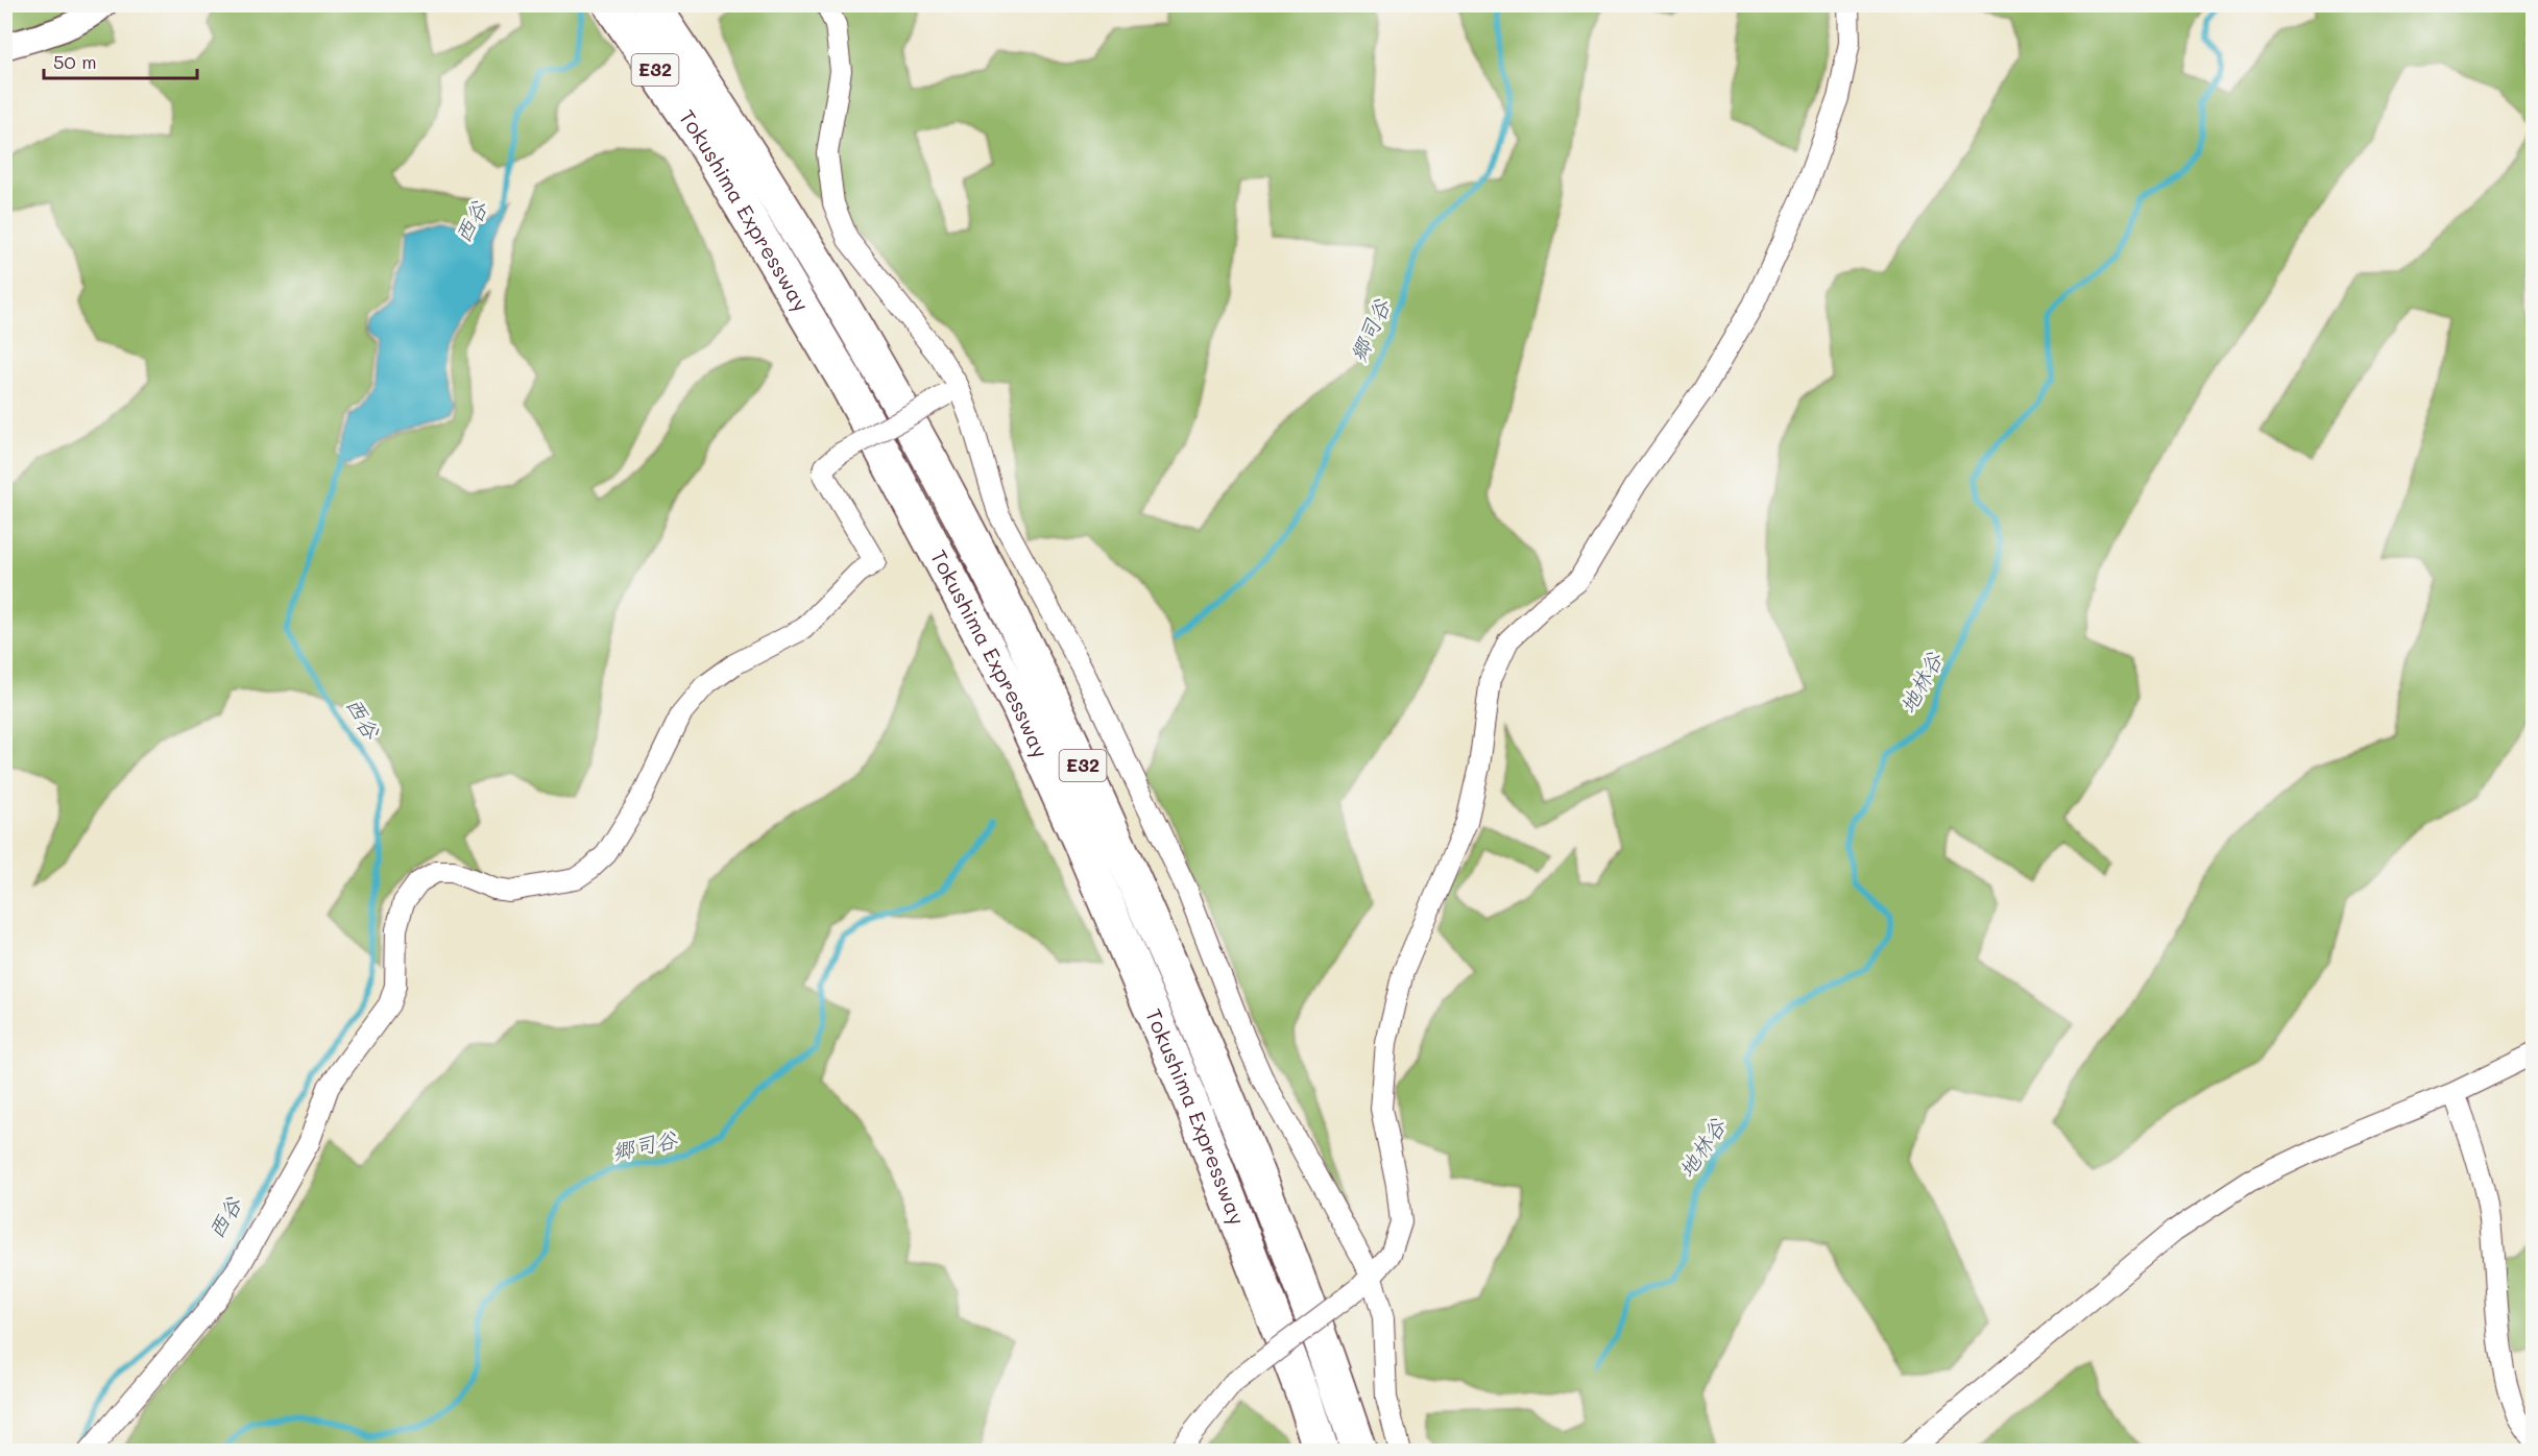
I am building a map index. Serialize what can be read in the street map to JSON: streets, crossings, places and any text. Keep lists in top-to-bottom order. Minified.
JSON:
{"streets":{"highway":["E32","Tokushima Expressway"]},"water":["西谷","郷司谷","地林谷"],"scale_bar":"50 m"}
